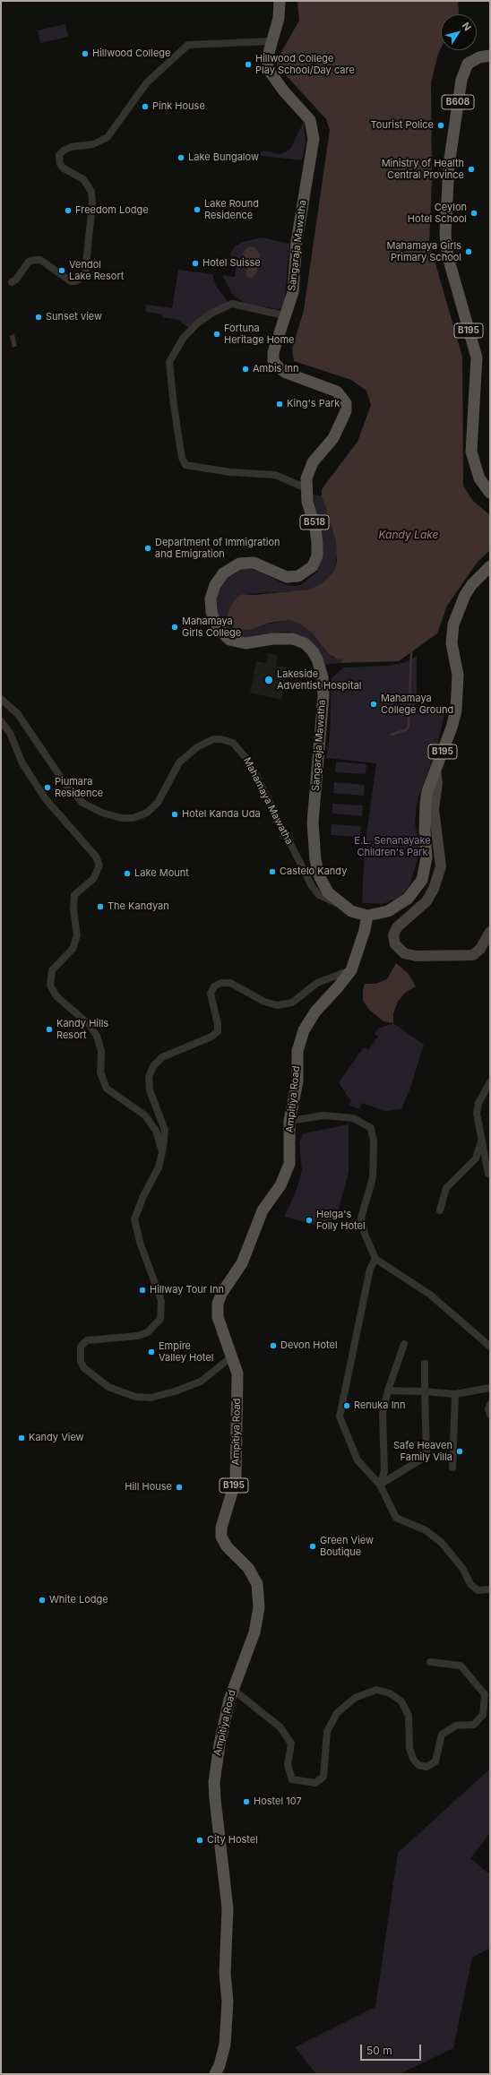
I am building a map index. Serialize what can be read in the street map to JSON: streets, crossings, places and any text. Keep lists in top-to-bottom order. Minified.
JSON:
{"streets":{"main road":["B608","Sangaraja Mawatha","B195","B518","Ampitiya Road"],"street":["Mahamaya Mawatha"]},"crossings":[["B608","B195"],["Sangaraja Mawatha","Mahamaya Mawatha"],["Sangaraja Mawatha","Ampitiya Road"]],"water":["Kandy Lake"],"parks":["E.L. Senanayake Children's Park"],"places":["Hillwood College","Hillwood College Play School/Day care","Pink House","Tourist Police","Lake Bungalow","Ministry of Health Central Province","Lake Round Residence","Freedom Lodge","Ceylon Hotel School","Mahamaya Girls Primary School","Hotel Suisse","Vendol Lake Resort","Sunset view","Fortuna Heritage Home","Ambis Inn","King's Park","Department of Immigration and Emigration","Mahamaya Girls College","Lakeside Adventist Hospital","Mahamaya College Ground","Piumara Residence","Hotel Kanda Uda","Castelo Kandy","Lake Mount","The Kandyan","Kandy Hills Resort","Helga's Folly Hotel","Hillway Tour Inn","Devon Hotel","Empire Valley Hotel","Renuka Inn","Kandy View","Safe Heaven Family Villa","Hill House","Green View Boutique","White Lodge","Hostel 107","City Hostel"],"scale_bar":"50 m","north":"top right"}
